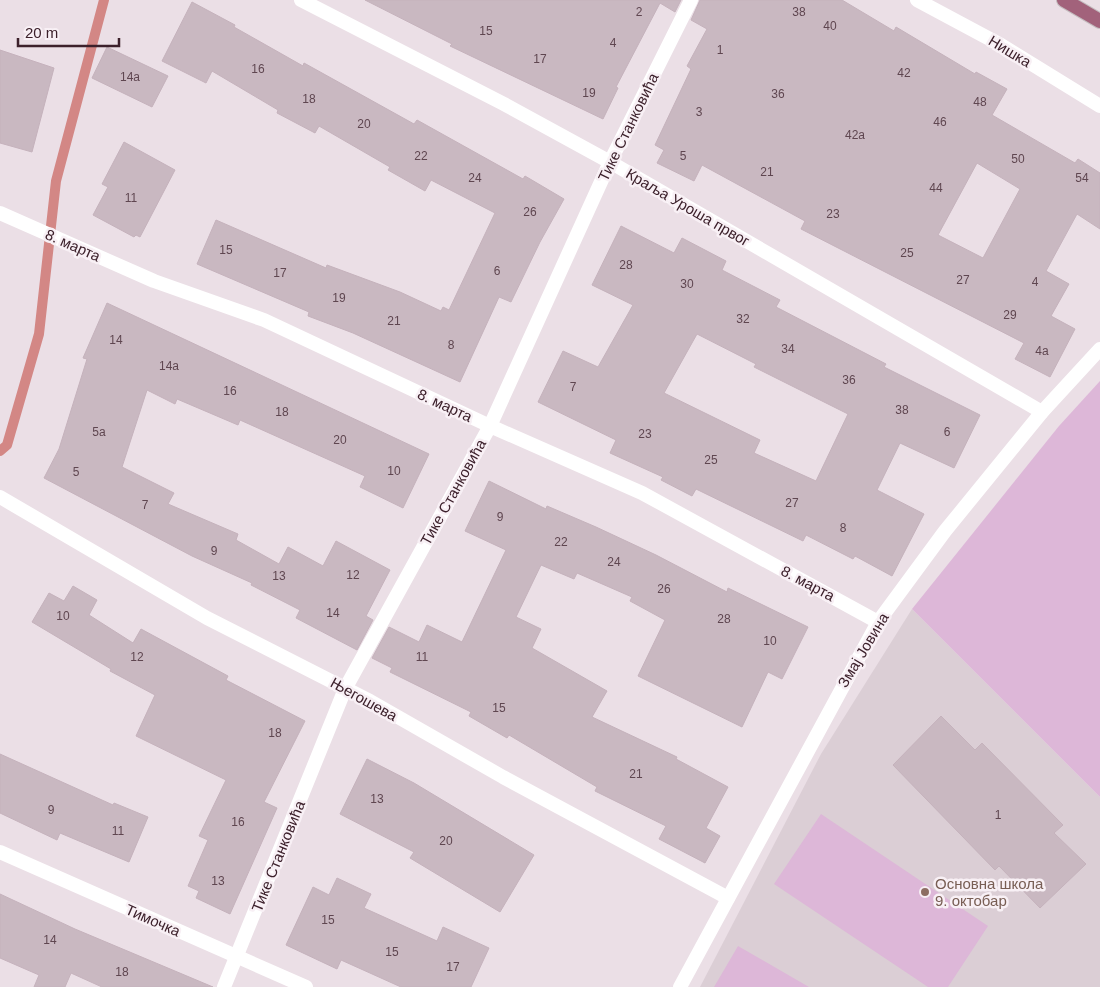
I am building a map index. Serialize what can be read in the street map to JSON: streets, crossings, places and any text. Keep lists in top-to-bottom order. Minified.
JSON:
{"streets":{"street":["Нишка","Тике Станковића","Краља Уроша првог","8. марта","Змај Јовина","Његошева","Тимочка"]},"crossings":[["Тике Станковића","Краља Уроша првог"],["Тике Станковића","8. марта"],["Тике Станковића","Његошева"],["Тике Станковића","Тимочка"],["Краља Уроша првог","Змај Јовина"],["8. марта","Змај Јовина"],["Змај Јовина","Његошева"]],"places":["Основна школа 9. октобар"],"house_numbers":["2","38","40","15","4","1","17","16","42","14a","19","36","18","48","3","46","20","42a","22","5","50","21","24","54","44","11","26","23","15","25","28","6","17","27","4","30","19","29","32","21","14","8","34","4a","14a","36","7","16","38","18","5a","6","23","20","25","10","5","27","7","9","8","22","9","24","12","13","26","14","10","28","10","12","11","15","18","21","13","9","1","16","11","20","13","15","14","15","17","18"],"scale_bar":"20 m"}
